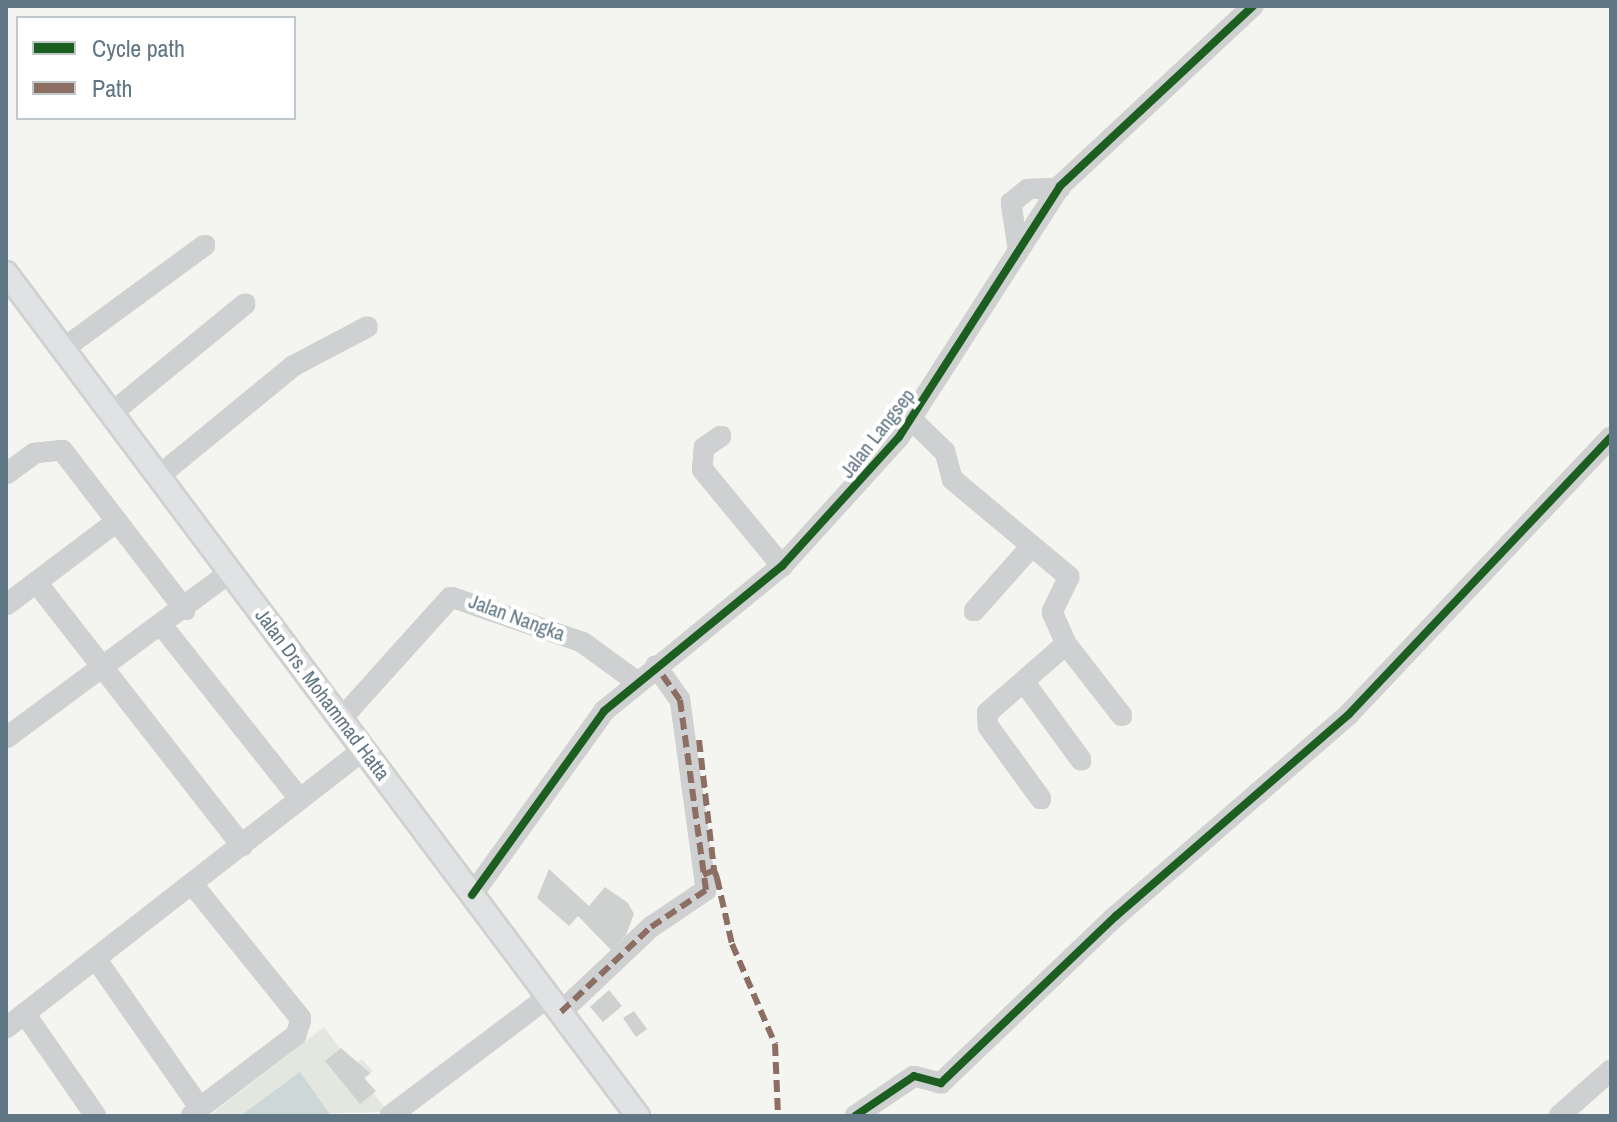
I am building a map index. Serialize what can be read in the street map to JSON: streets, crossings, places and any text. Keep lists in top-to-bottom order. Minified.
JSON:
{"streets":{"main road":["Jalan Drs. Mohammad Hatta"],"street":["Jalan Langsep","Jalan Nangka"]},"crossings":[["Jalan Langsep","Jalan Nangka"],["Jalan Langsep","Jalan Drs. Mohammad Hatta"],["Jalan Nangka","Jalan Drs. Mohammad Hatta"]],"legend":["Cycle path","Path"]}
